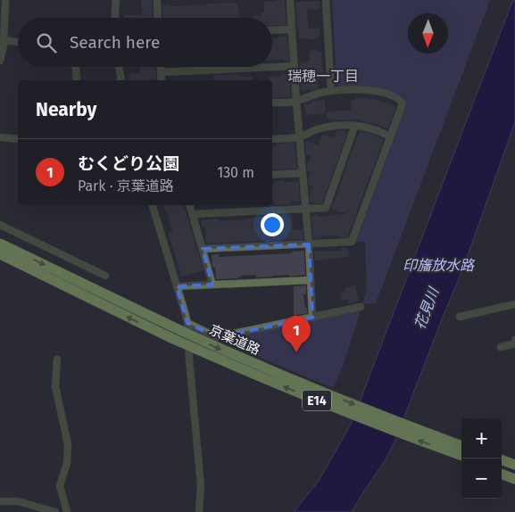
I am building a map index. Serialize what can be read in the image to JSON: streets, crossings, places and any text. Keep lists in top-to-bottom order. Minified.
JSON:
{"streets":{"highway":["京葉道路","E14"]},"districts":["瑞穂一丁目"],"water":["印旛放水路","花見川"],"north":"bottom","page":{"search":"Search here","heading":"Nearby","list":[{"mark":"1","name":"むくどり公園","note":"Park · 京葉道路","value":"130 m"}],"pins":"1","map_buttons":["+","−"]}}
